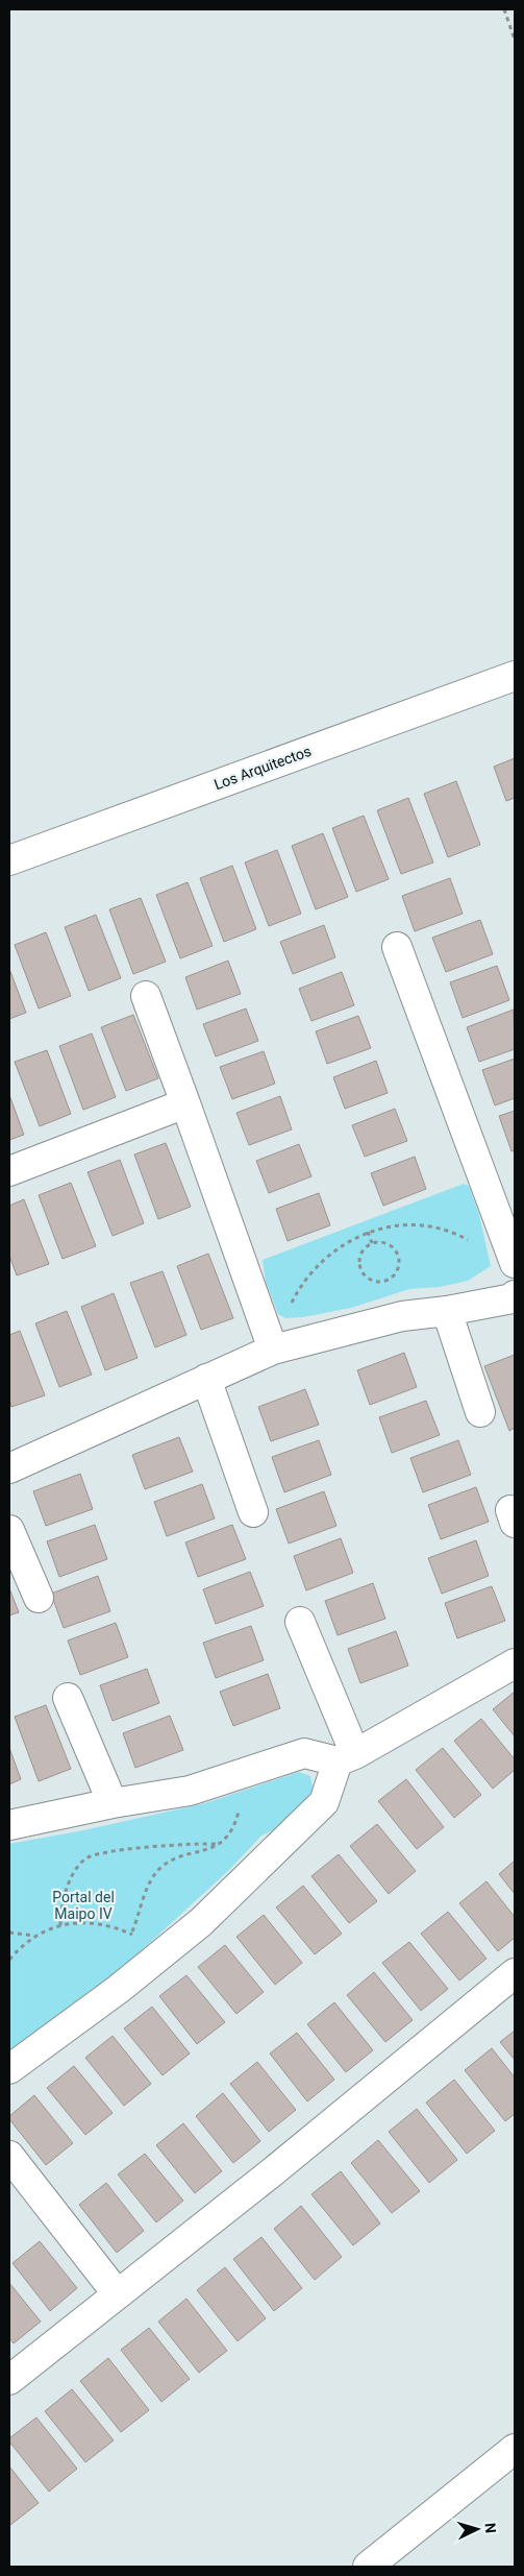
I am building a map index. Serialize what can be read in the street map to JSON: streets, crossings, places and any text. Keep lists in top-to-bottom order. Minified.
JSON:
{"streets":{"street":["Los Arquitectos"]},"parks":["Portal del Maipo IV"],"north":"right"}
